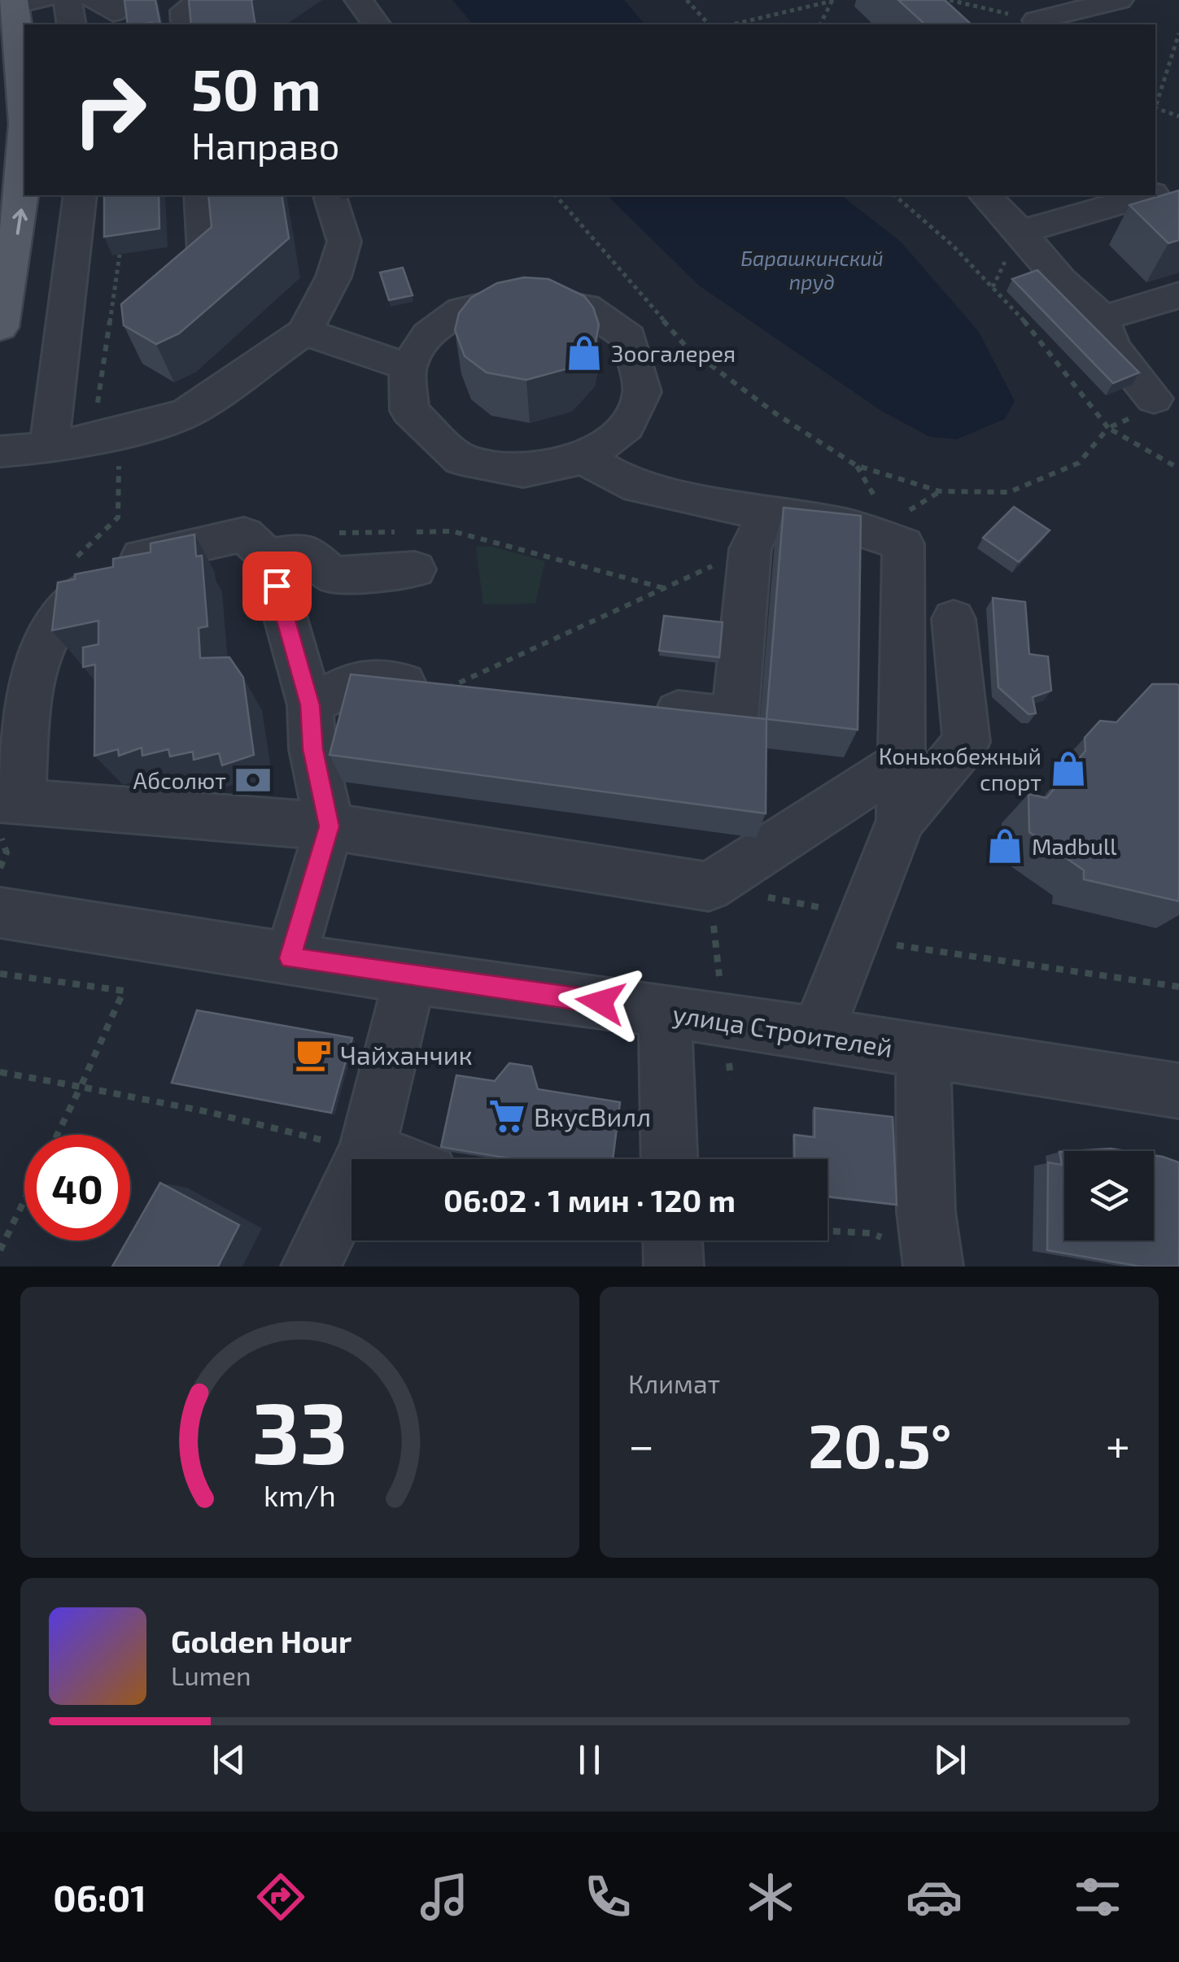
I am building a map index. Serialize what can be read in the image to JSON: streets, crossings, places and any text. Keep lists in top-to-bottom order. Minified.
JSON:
{"streets":{"street":["улица Строителей"]},"water":["Барашкинский пруд"],"places":{"shop":["Зоогалерея","Конькобежный спорт","Madbull"],"bank":["Абсолют"],"cafe":["Чайханчик"],"supermarket":["ВкусВилл"]},"page":{"turn":["50 m","Направо"],"limit":"40","trip":"06:02 · 1 мин · 120 m","tile":"Климат","heat":["−","20.5°","+"],"song":["Golden Hour","Lumen"],"tabs":"06:01","gauge":["33","km/h"]}}
